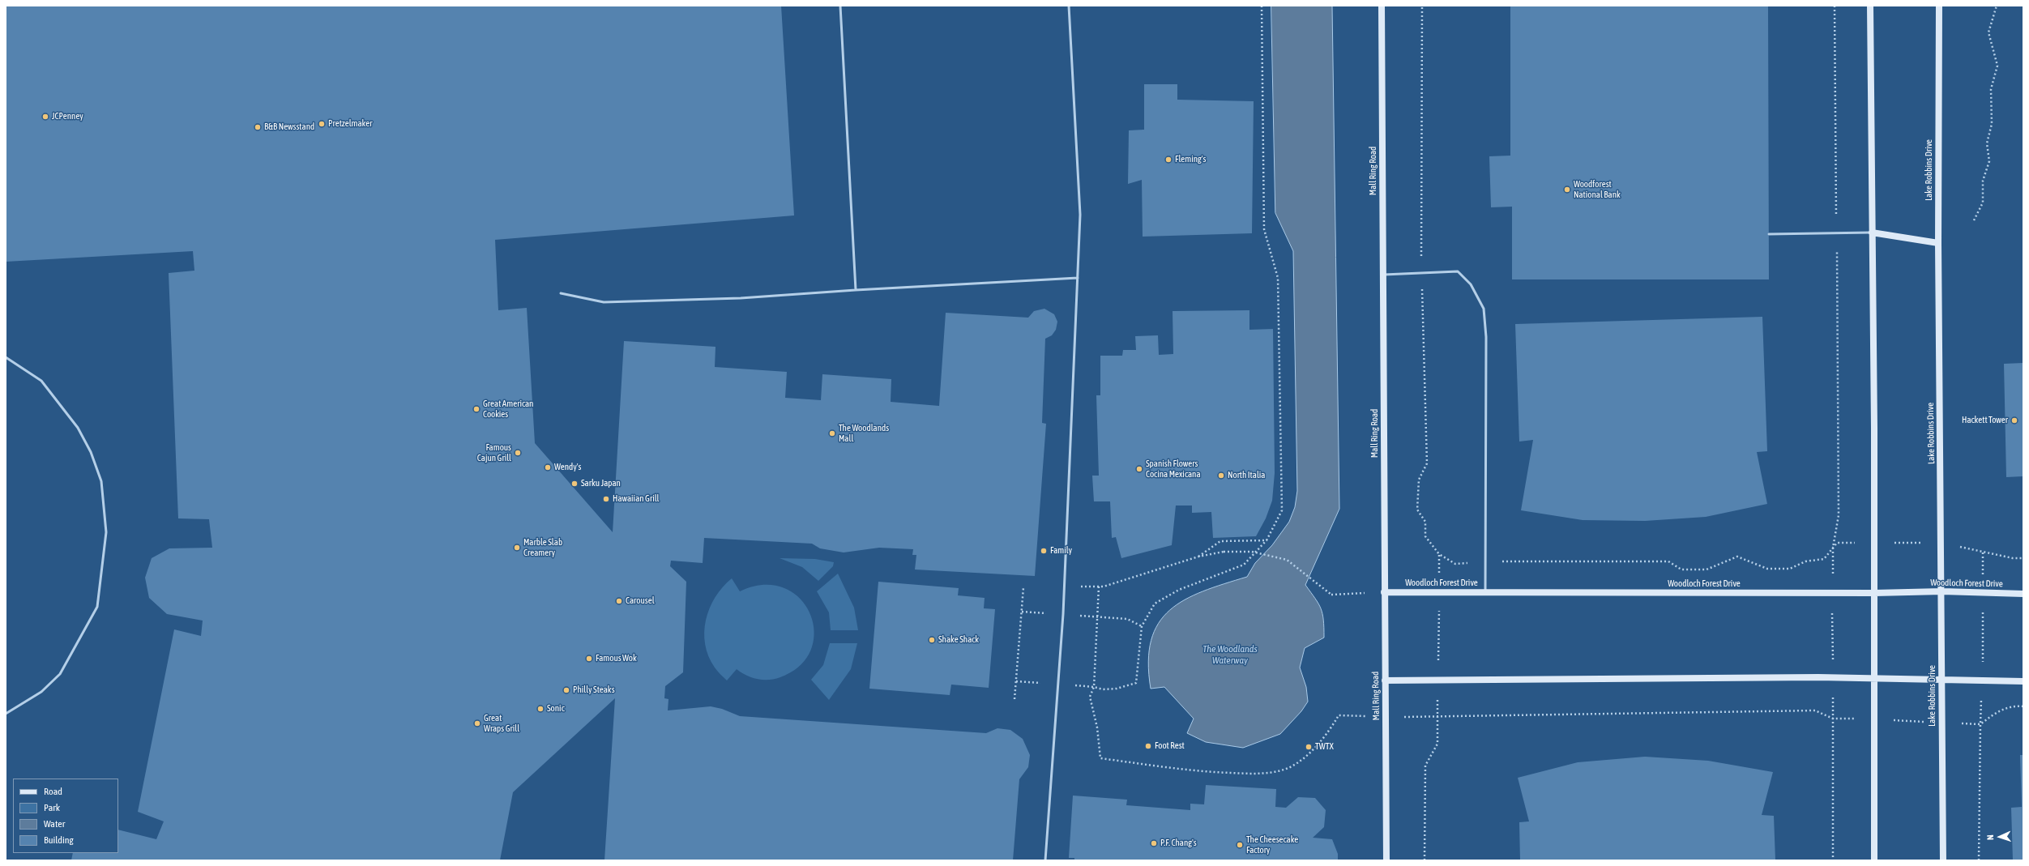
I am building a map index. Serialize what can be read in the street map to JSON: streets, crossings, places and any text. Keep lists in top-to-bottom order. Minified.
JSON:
{"streets":{"street":["Lake Robbins Drive","Mall Ring Road","Woodloch Forest Drive"]},"crossings":[["Lake Robbins Drive","Woodloch Forest Drive"],["Mall Ring Road","Woodloch Forest Drive"]],"water":["The Woodlands Waterway"],"places":["JCPenney","Pretzelmaker","B&B Newsstand","Fleming's","Woodforest National Bank","Great American Cookies","Hackett Tower","The Woodlands Mall","Famous Cajun Grill","Wendy's","Spanish Flowers Cocina Mexicana","North Italia","Sarku Japan","Hawaiian Grill","Marble Slab Creamery","Family","Carousel","Shake Shack","Famous Wok","Philly Steaks","Sonic","Great Wraps Grill","Foot Rest","TWTX","P.F. Chang's","The Cheesecake Factory"],"legend":["Road","Park","Water","Building"],"north":"left"}
